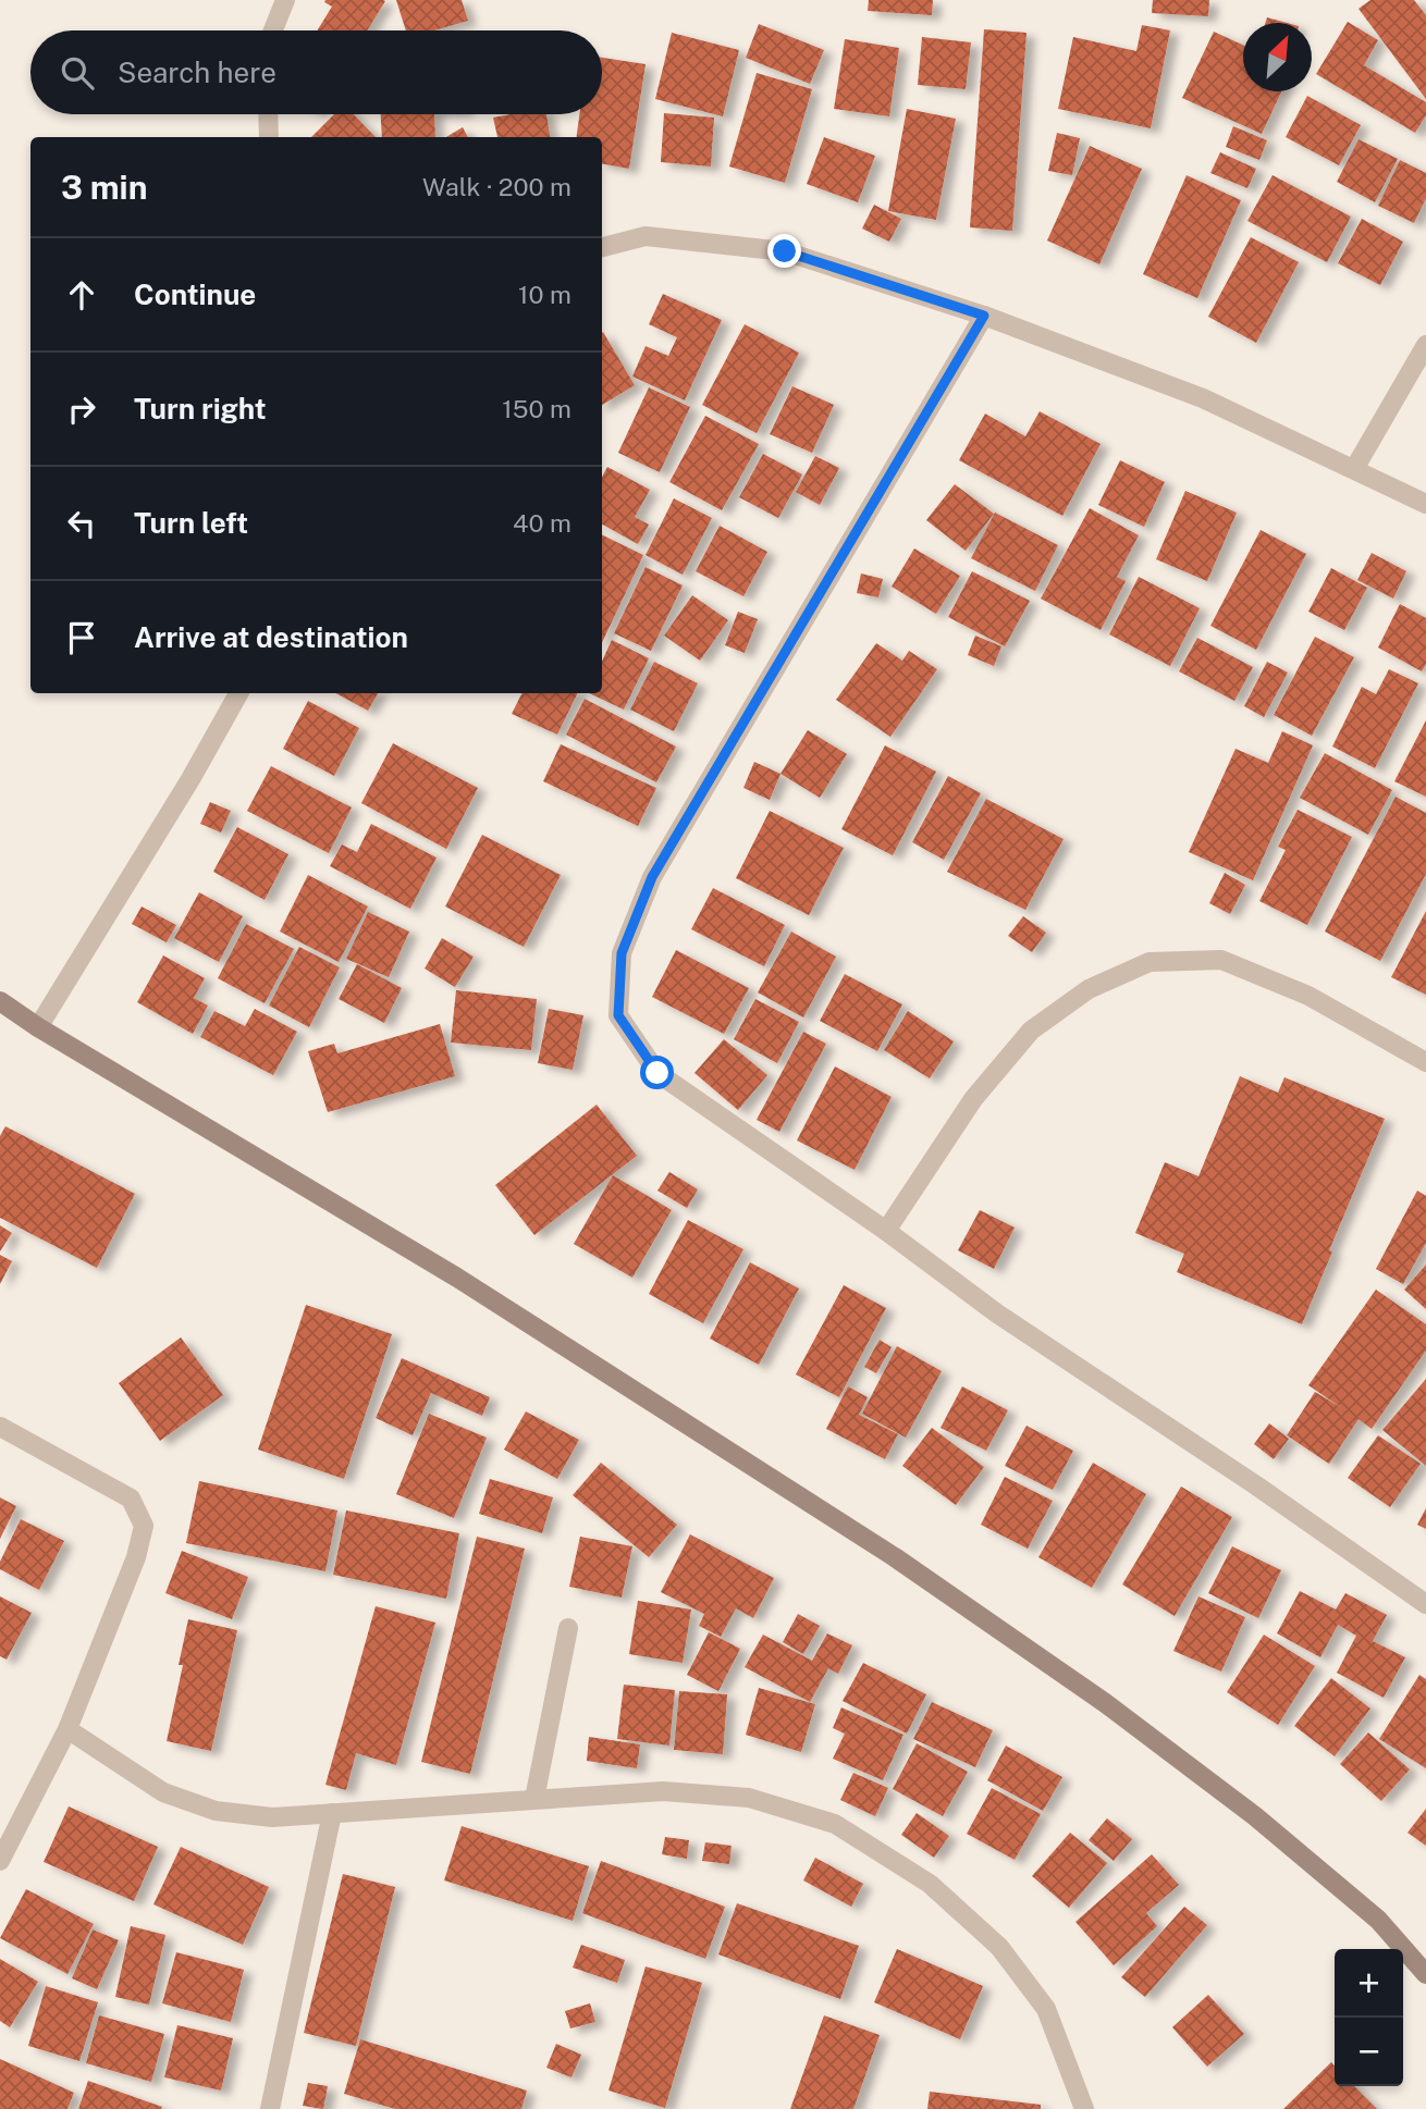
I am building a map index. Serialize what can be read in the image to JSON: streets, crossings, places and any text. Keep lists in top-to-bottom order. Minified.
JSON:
{"north":"top right","page":{"search":"Search here","heading":["3 min","Walk · 200 m"],"list":[["Continue","10 m"],["Turn right","150 m"],["Turn left","40 m"],"Arrive at destination"],"map_buttons":["+","−"]}}
